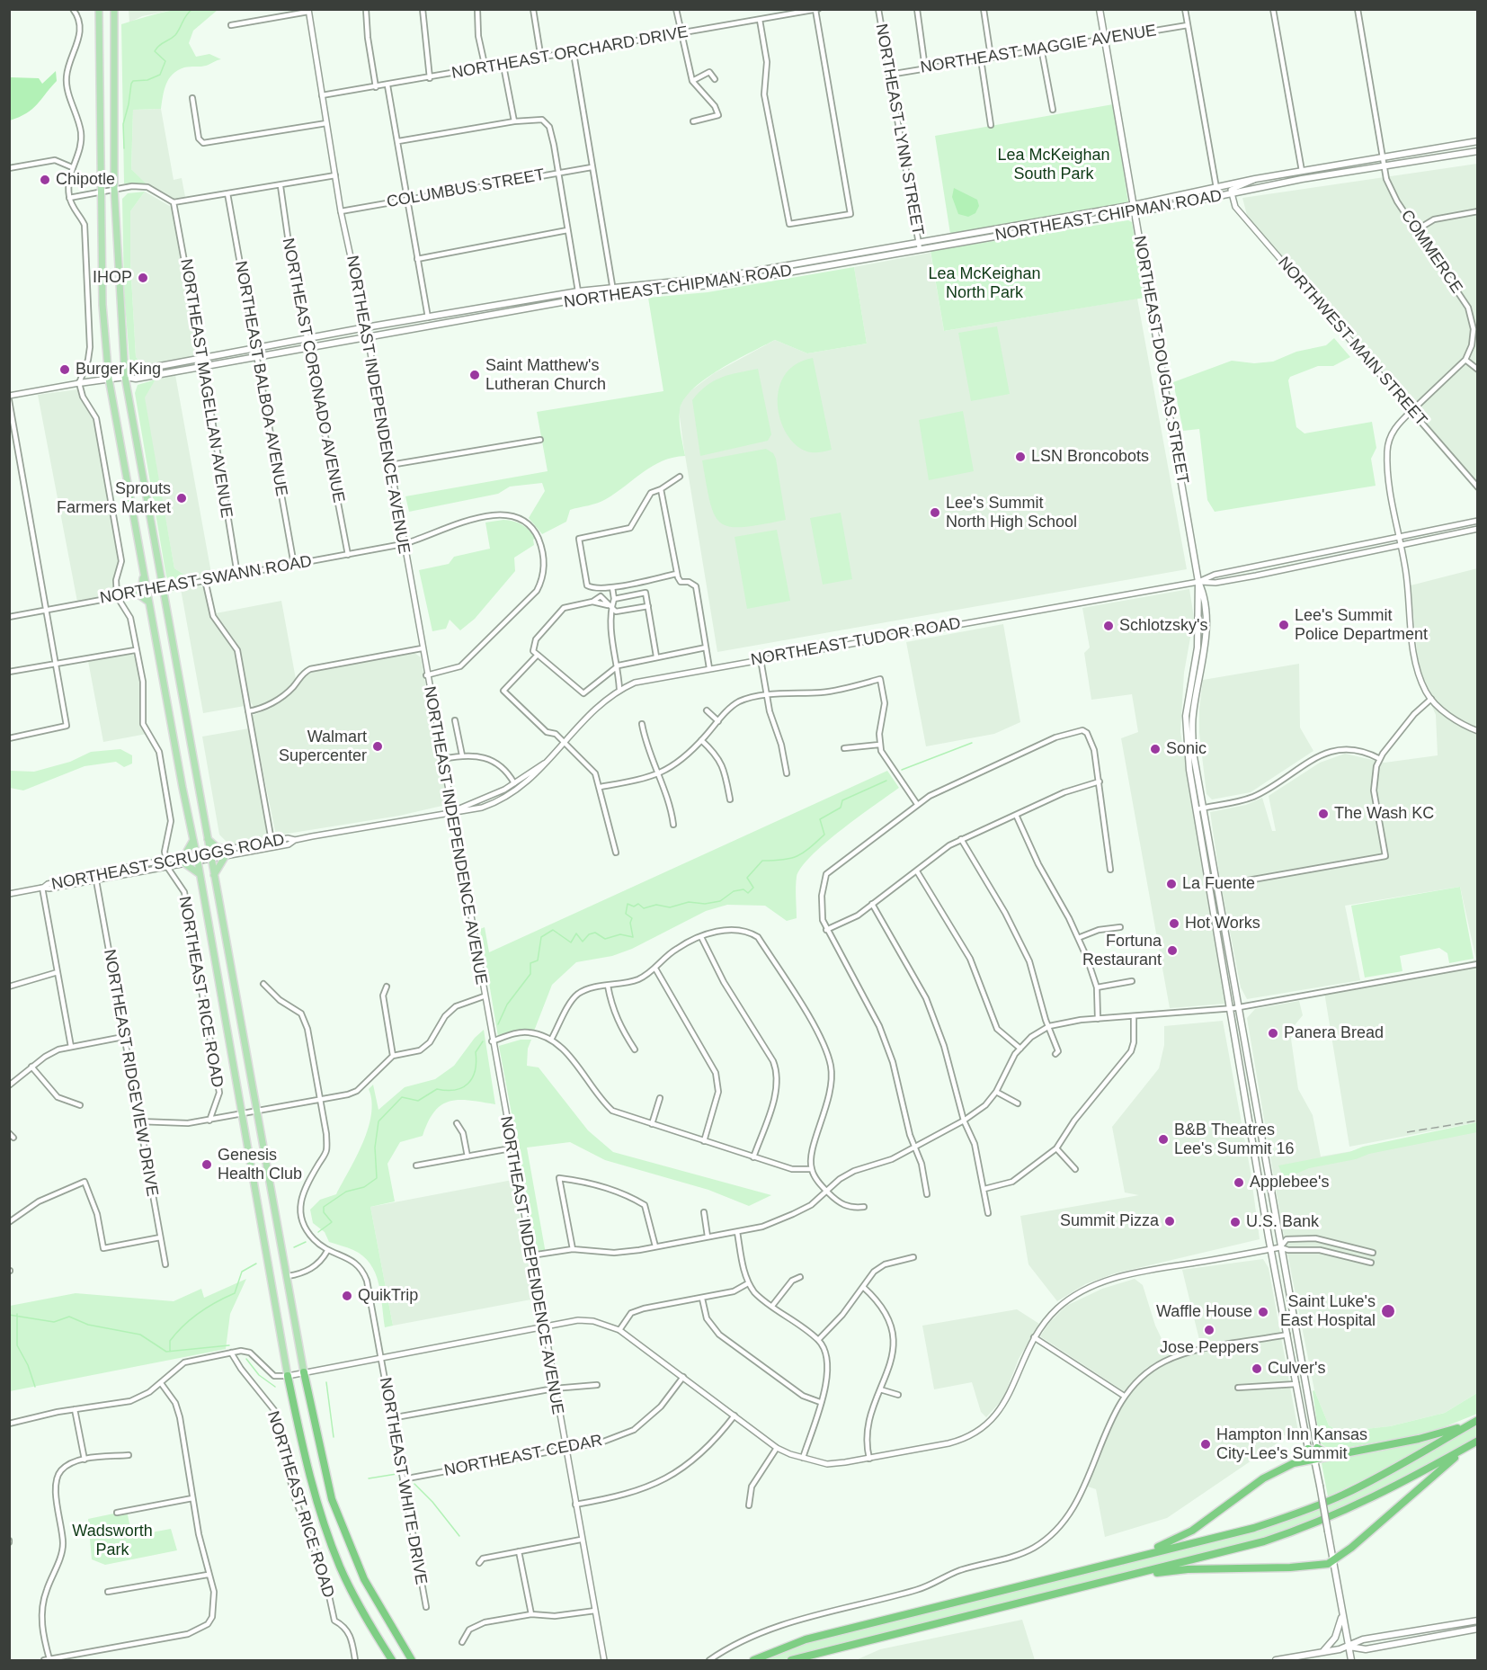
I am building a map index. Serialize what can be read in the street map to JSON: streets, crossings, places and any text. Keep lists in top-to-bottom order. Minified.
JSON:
{"streets":{"main road":["NORTHEAST CHIPMAN ROAD","NORTHEAST DOUGLAS STREET"],"street":["NORTHEAST MAGGIE AVENUE","NORTHEAST ORCHARD DRIVE","NORTHEAST LYNN STREET","COLUMBUS STREET","COMMERCE","NORTHWEST MAIN STREET","NORTHEAST CORONADO AVENUE","NORTHEAST BALBOA AVENUE","NORTHEAST MAGELLAN AVENUE","NORTHEAST INDEPENDENCE AVENUE","NORTHEAST SWANN ROAD","NORTHEAST TUDOR ROAD","NORTHEAST SCRUGGS ROAD","NORTHEAST RICE ROAD","NORTHEAST RIDGEVIEW DRIVE","NORTHEAST CEDAR","NORTHEAST WHITE DRIVE"]},"crossings":[["NORTHEAST MAGGIE AVENUE","NORTHEAST LYNN STREET"],["NORTHEAST MAGGIE AVENUE","NORTHEAST DOUGLAS STREET"],["NORTHEAST ORCHARD DRIVE","NORTHEAST INDEPENDENCE AVENUE"],["NORTHEAST LYNN STREET","NORTHEAST CHIPMAN ROAD"],["COLUMBUS STREET","NORTHEAST INDEPENDENCE AVENUE"],["NORTHEAST CHIPMAN ROAD","COMMERCE"],["NORTHEAST CHIPMAN ROAD","NORTHWEST MAIN STREET"],["NORTHEAST CHIPMAN ROAD","NORTHEAST DOUGLAS STREET"],["NORTHEAST CHIPMAN ROAD","NORTHEAST CORONADO AVENUE"],["NORTHEAST CHIPMAN ROAD","NORTHEAST BALBOA AVENUE"],["NORTHEAST CHIPMAN ROAD","NORTHEAST MAGELLAN AVENUE"],["NORTHEAST CHIPMAN ROAD","NORTHEAST INDEPENDENCE AVENUE"],["COMMERCE","NORTHWEST MAIN STREET"],["NORTHEAST DOUGLAS STREET","NORTHEAST TUDOR ROAD"],["NORTHEAST CORONADO AVENUE","NORTHEAST SWANN ROAD"],["NORTHEAST BALBOA AVENUE","NORTHEAST SWANN ROAD"],["NORTHEAST MAGELLAN AVENUE","NORTHEAST SWANN ROAD"],["NORTHEAST INDEPENDENCE AVENUE","NORTHEAST SWANN ROAD"],["NORTHEAST INDEPENDENCE AVENUE","NORTHEAST TUDOR ROAD"],["NORTHEAST INDEPENDENCE AVENUE","NORTHEAST CEDAR"],["NORTHEAST TUDOR ROAD","NORTHEAST SCRUGGS ROAD"],["NORTHEAST SCRUGGS ROAD","NORTHEAST RICE ROAD"],["NORTHEAST SCRUGGS ROAD","NORTHEAST RIDGEVIEW DRIVE"],["NORTHEAST CEDAR","NORTHEAST WHITE DRIVE"]],"parks":["Lea McKeighan South Park","Lea McKeighan North Park","Wadsworth Park"],"places":["Chipotle","IHOP","Burger King","Saint Matthew's Lutheran Church","LSN Broncobots","Sprouts Farmers Market","Lee's Summit North High School","Lee's Summit Police Department","Schlotzsky's","Walmart Supercenter","Sonic","The Wash KC","La Fuente","Hot Works","Fortuna Restaurant","Panera Bread","B&B Theatres Lee's Summit 16","Genesis Health Club","Applebee's","Summit Pizza","U.S. Bank","QuikTrip","Saint Luke's East Hospital","Waffle House","Jose Peppers","Culver's","Hampton Inn Kansas City-Lee's Summit"]}
